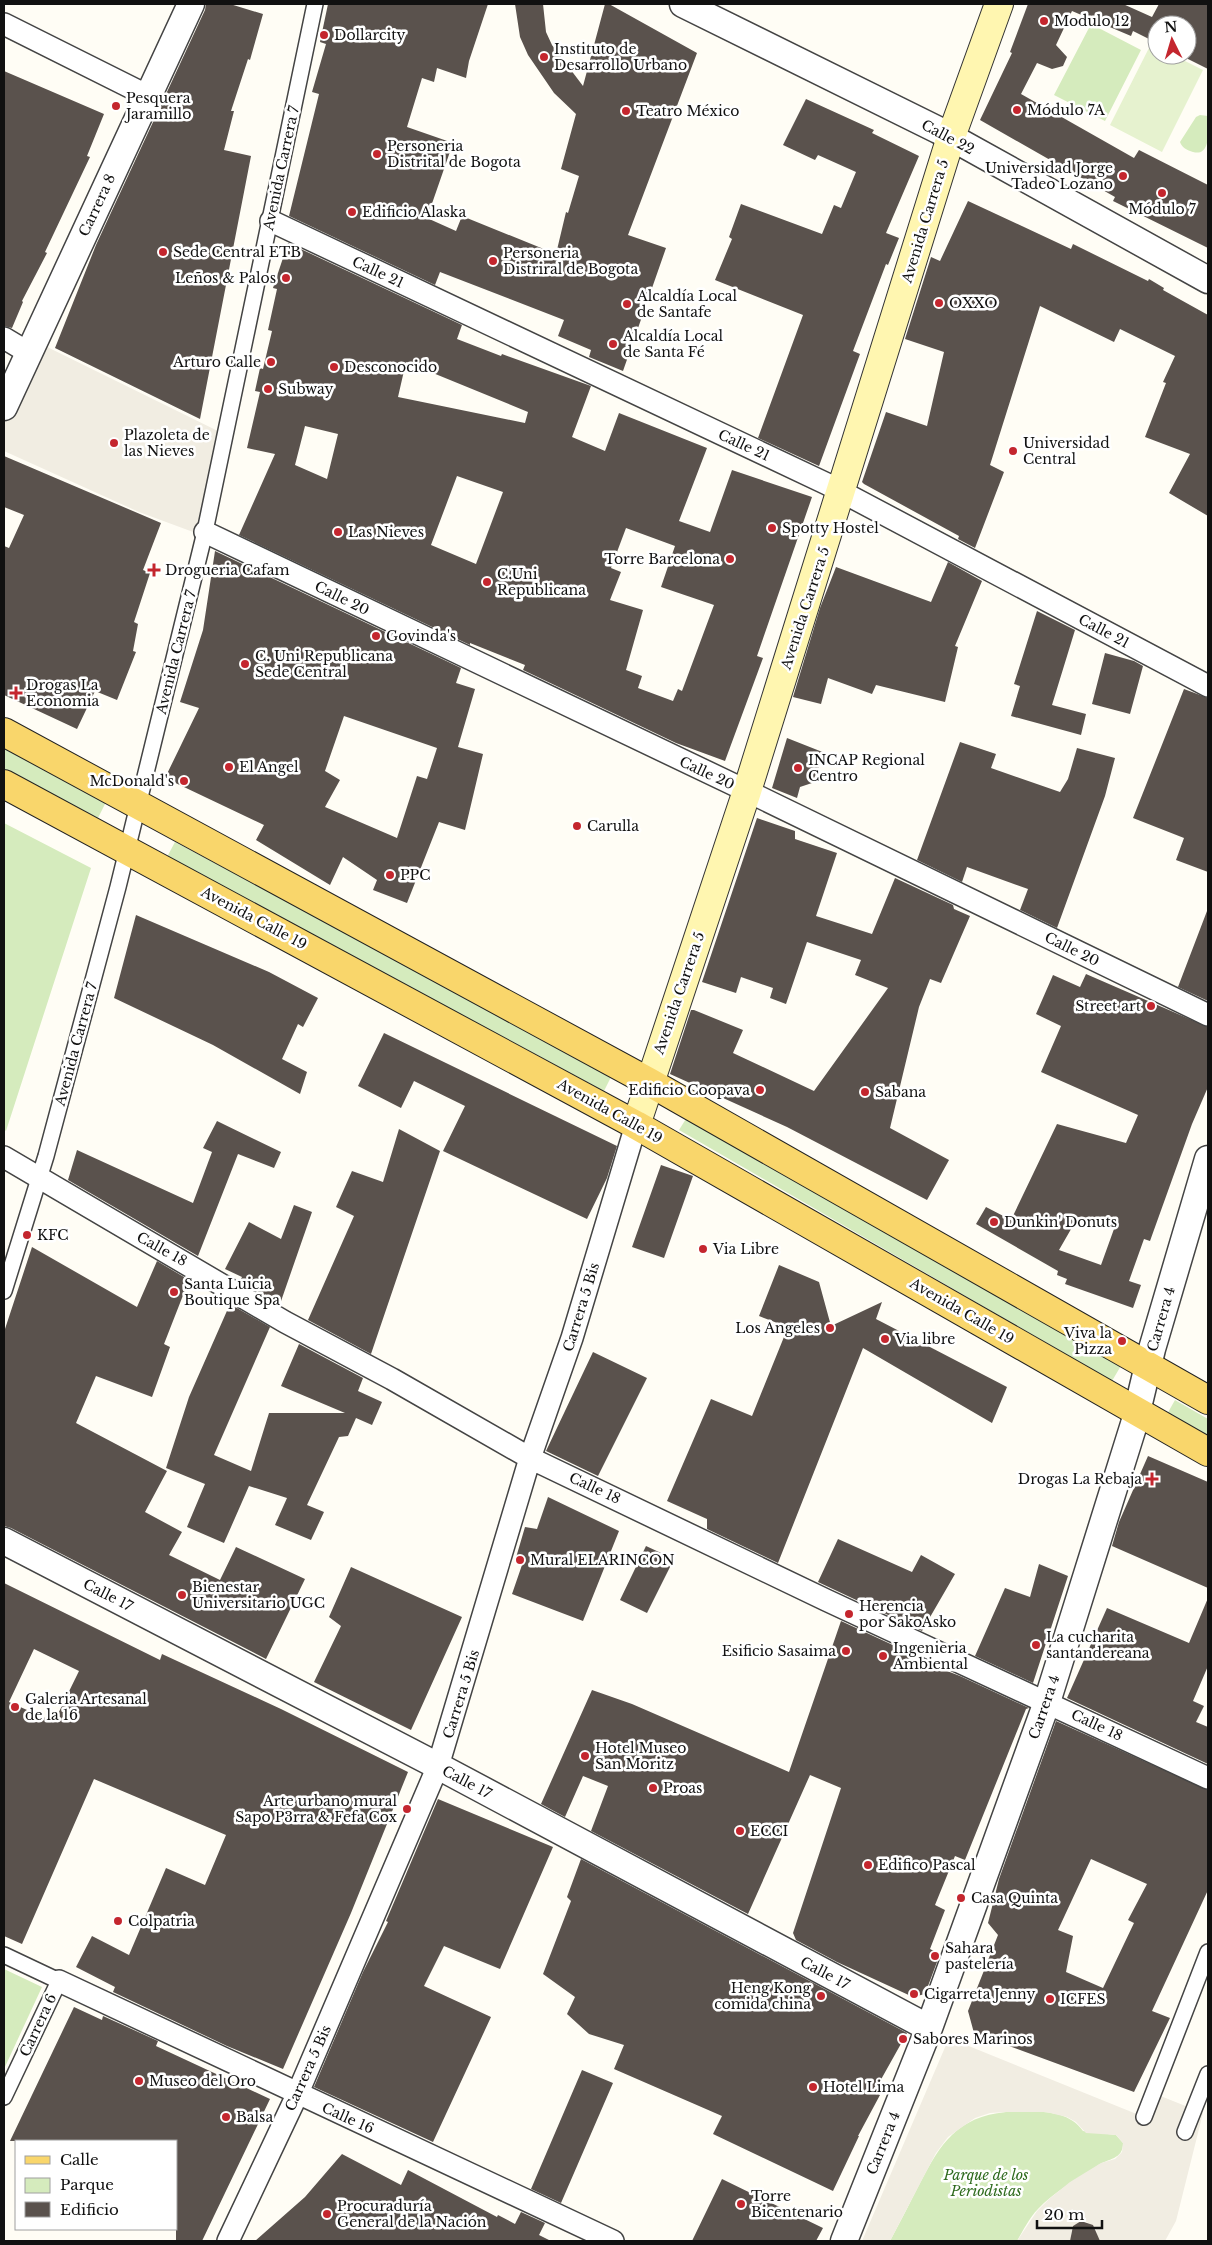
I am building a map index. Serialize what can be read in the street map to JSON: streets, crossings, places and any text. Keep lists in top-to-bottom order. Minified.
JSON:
{"streets":{"main road":["Avenida Carrera 5","Avenida Calle 19"],"street":["Calle 22","Avenida Carrera 7","Carrera 8","Calle 21","Calle 20","Calle 18","Carrera 5 Bis","Carrera 4","Calle 17","Carrera 6","Calle 16"]},"crossings":[["Calle 22","Avenida Carrera 5"],["Avenida Carrera 7","Calle 21"],["Avenida Carrera 7","Calle 20"],["Avenida Carrera 7","Avenida Calle 19"],["Avenida Carrera 7","Calle 18"],["Avenida Carrera 5","Calle 21"],["Avenida Carrera 5","Calle 20"],["Avenida Carrera 5","Avenida Calle 19"],["Avenida Carrera 5","Carrera 5 Bis"],["Avenida Calle 19","Carrera 5 Bis"],["Avenida Calle 19","Carrera 4"],["Calle 18","Carrera 5 Bis"],["Calle 18","Carrera 4"],["Carrera 5 Bis","Calle 17"],["Carrera 5 Bis","Calle 16"],["Carrera 4","Calle 17"],["Carrera 6","Calle 16"]],"parks":["Parque de los Periodistas"],"places":{"other":["Modulo 12","Dollarcity","Instituto de Desarrollo Urbano","Pesquera Jaramillo","Módulo 7A","Teatro México","Personeria Distrital de Bogota","Universidad Jorge Tadeo Lozano","Módulo 7","Edificio Alaska","Sede Central ETB","Personeria Distriral de Bogota","Leños & Palos","OXXO","Alcaldía Local de Santafe","Alcaldía Local de Santa Fé","Arturo Calle","Desconocido","Subway","Plazoleta de las Nieves","Universidad Central","Spotty Hostel","Las Nieves","Torre Barcelona","C.Uni Republicana","Govinda's","C. Uni Republicana Sede Central","El Angel","INCAP Regional Centro","McDonald's","Carulla","PPC","Street art","Edificio Coopava","Sabana","Dunkin' Donuts","KFC","Via Libre","Santa Luicia Boutique Spa","Los Angeles","Via libre","Viva la Pizza","Mural ELARINCON","Bienestar Universitario UGC","Herencia por SakoAsko","La cucharita santandereana","Esificio Sasaima","Ingenieria Ambiental","Galeria Artesanal de la 16","Hotel Museo San Moritz","Proas","Arte urbano mural Sapo P3rra & Fefa Cox","ECCI","Edifico Pascal","Casa Quinta","Colpatria","Sahara pastelería","Cigarreta Jenny","Heng Kong comida china","ICFES","Sabores Marinos","Museo del Oro","Hotel Lima","Balsa","Torre Bicentenario","Procuraduría General de la Nación"],"health":["Drogueria Cafam","Drogas La Economia","Drogas La Rebaja"]},"legend":["Calle","Parque","Edificio"],"scale_bar":"20 m","north":"top"}
